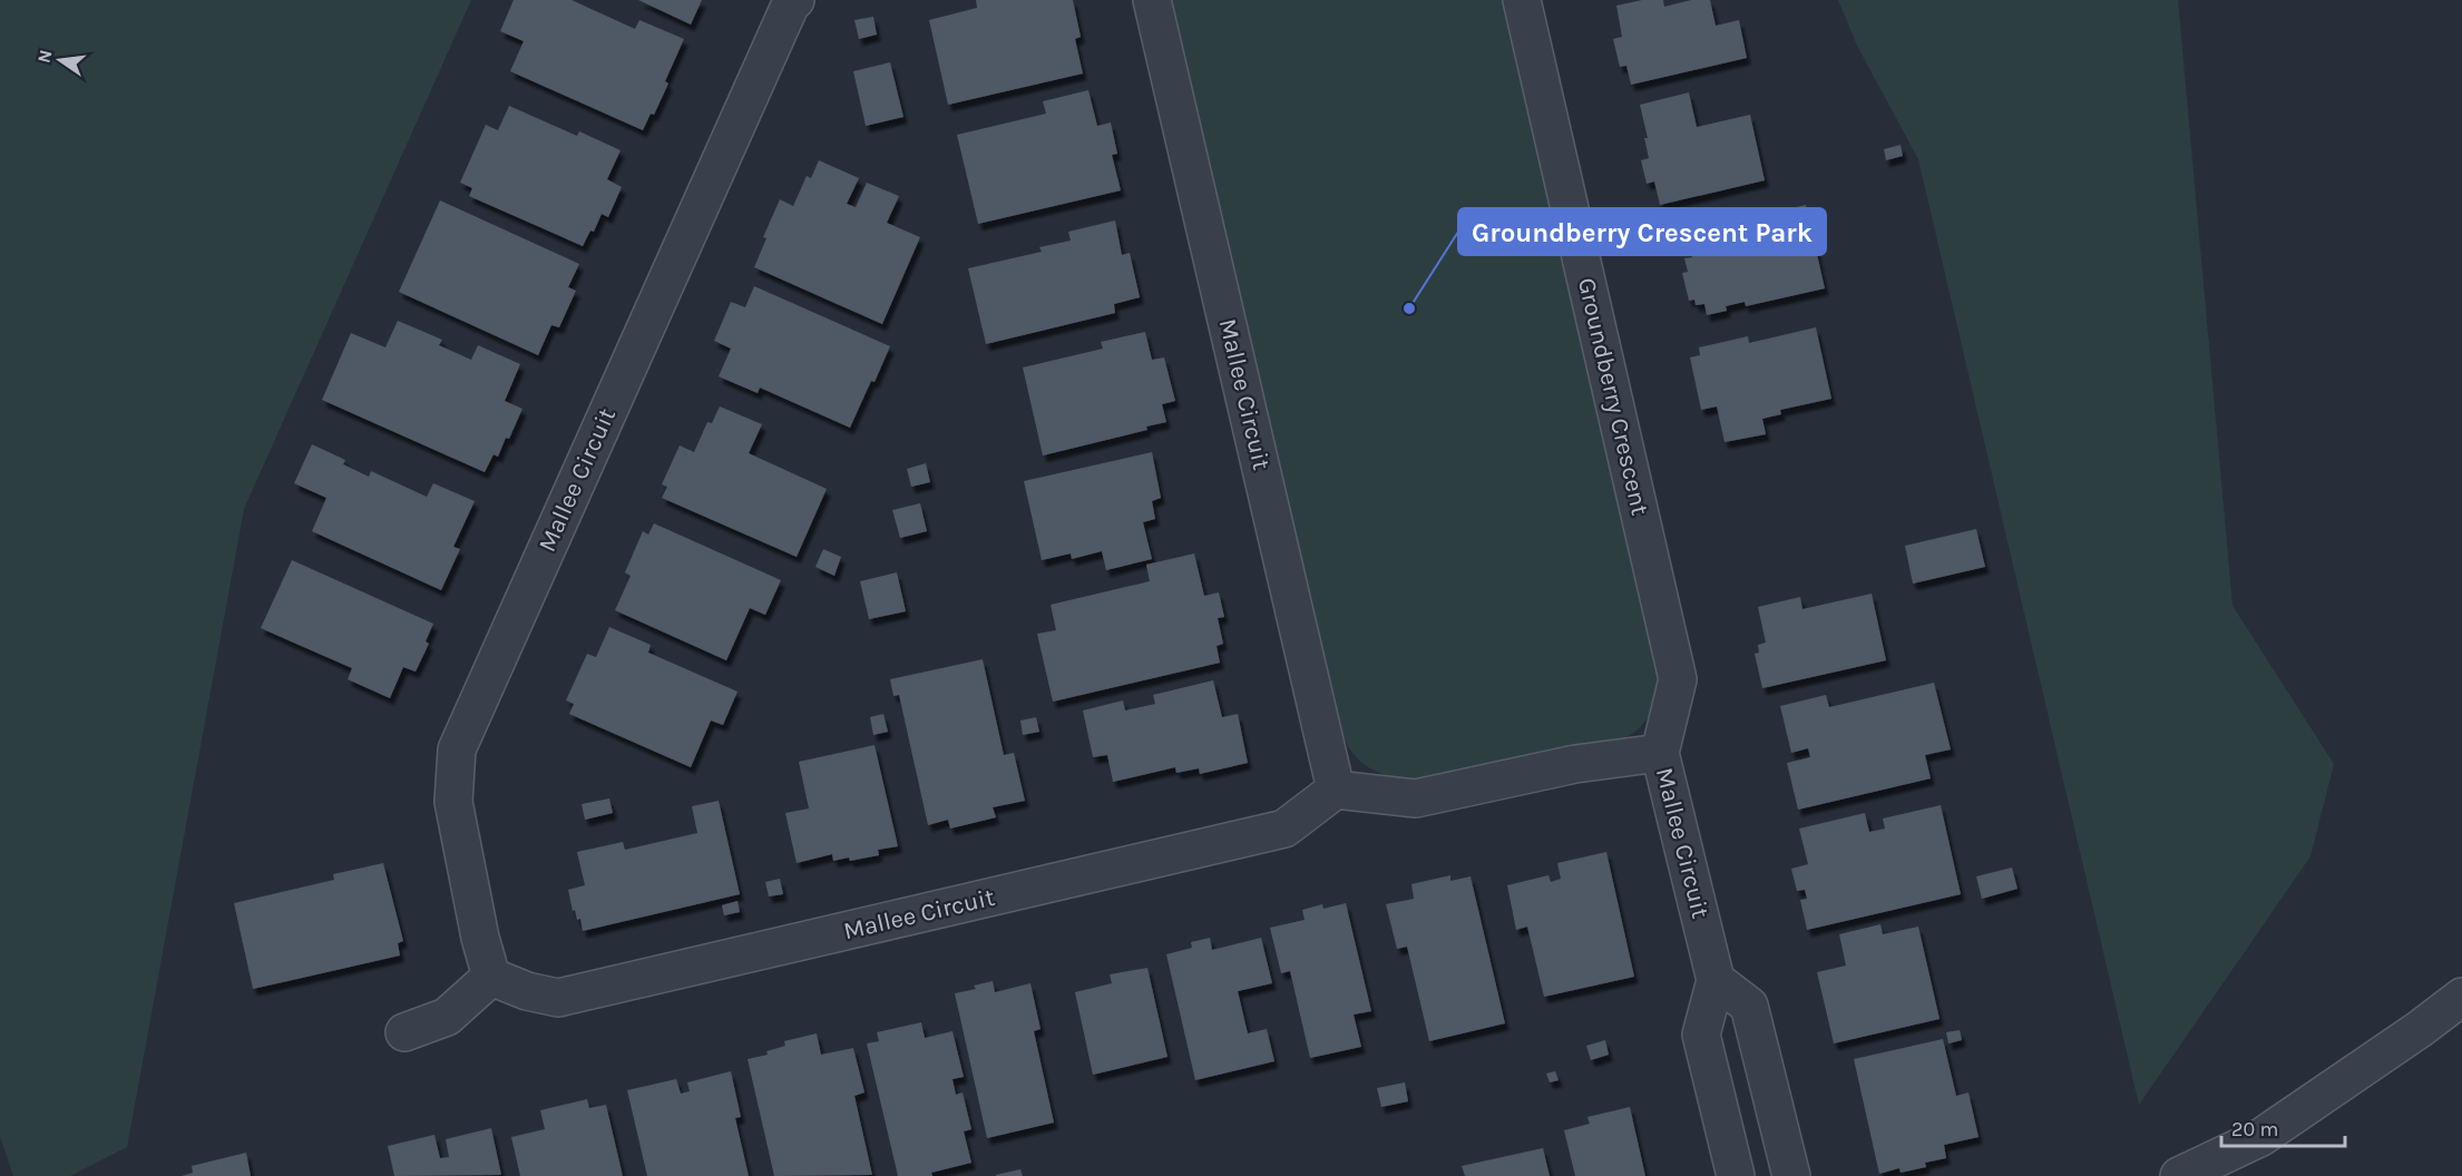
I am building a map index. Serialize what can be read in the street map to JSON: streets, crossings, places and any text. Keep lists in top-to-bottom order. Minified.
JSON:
{"streets":{"street":["Mallee Circuit","Groundberry Crescent"]},"crossings":[["Mallee Circuit","Groundberry Crescent"]],"places":["Groundberry Crescent Park"],"scale_bar":"20 m","north":"left"}
